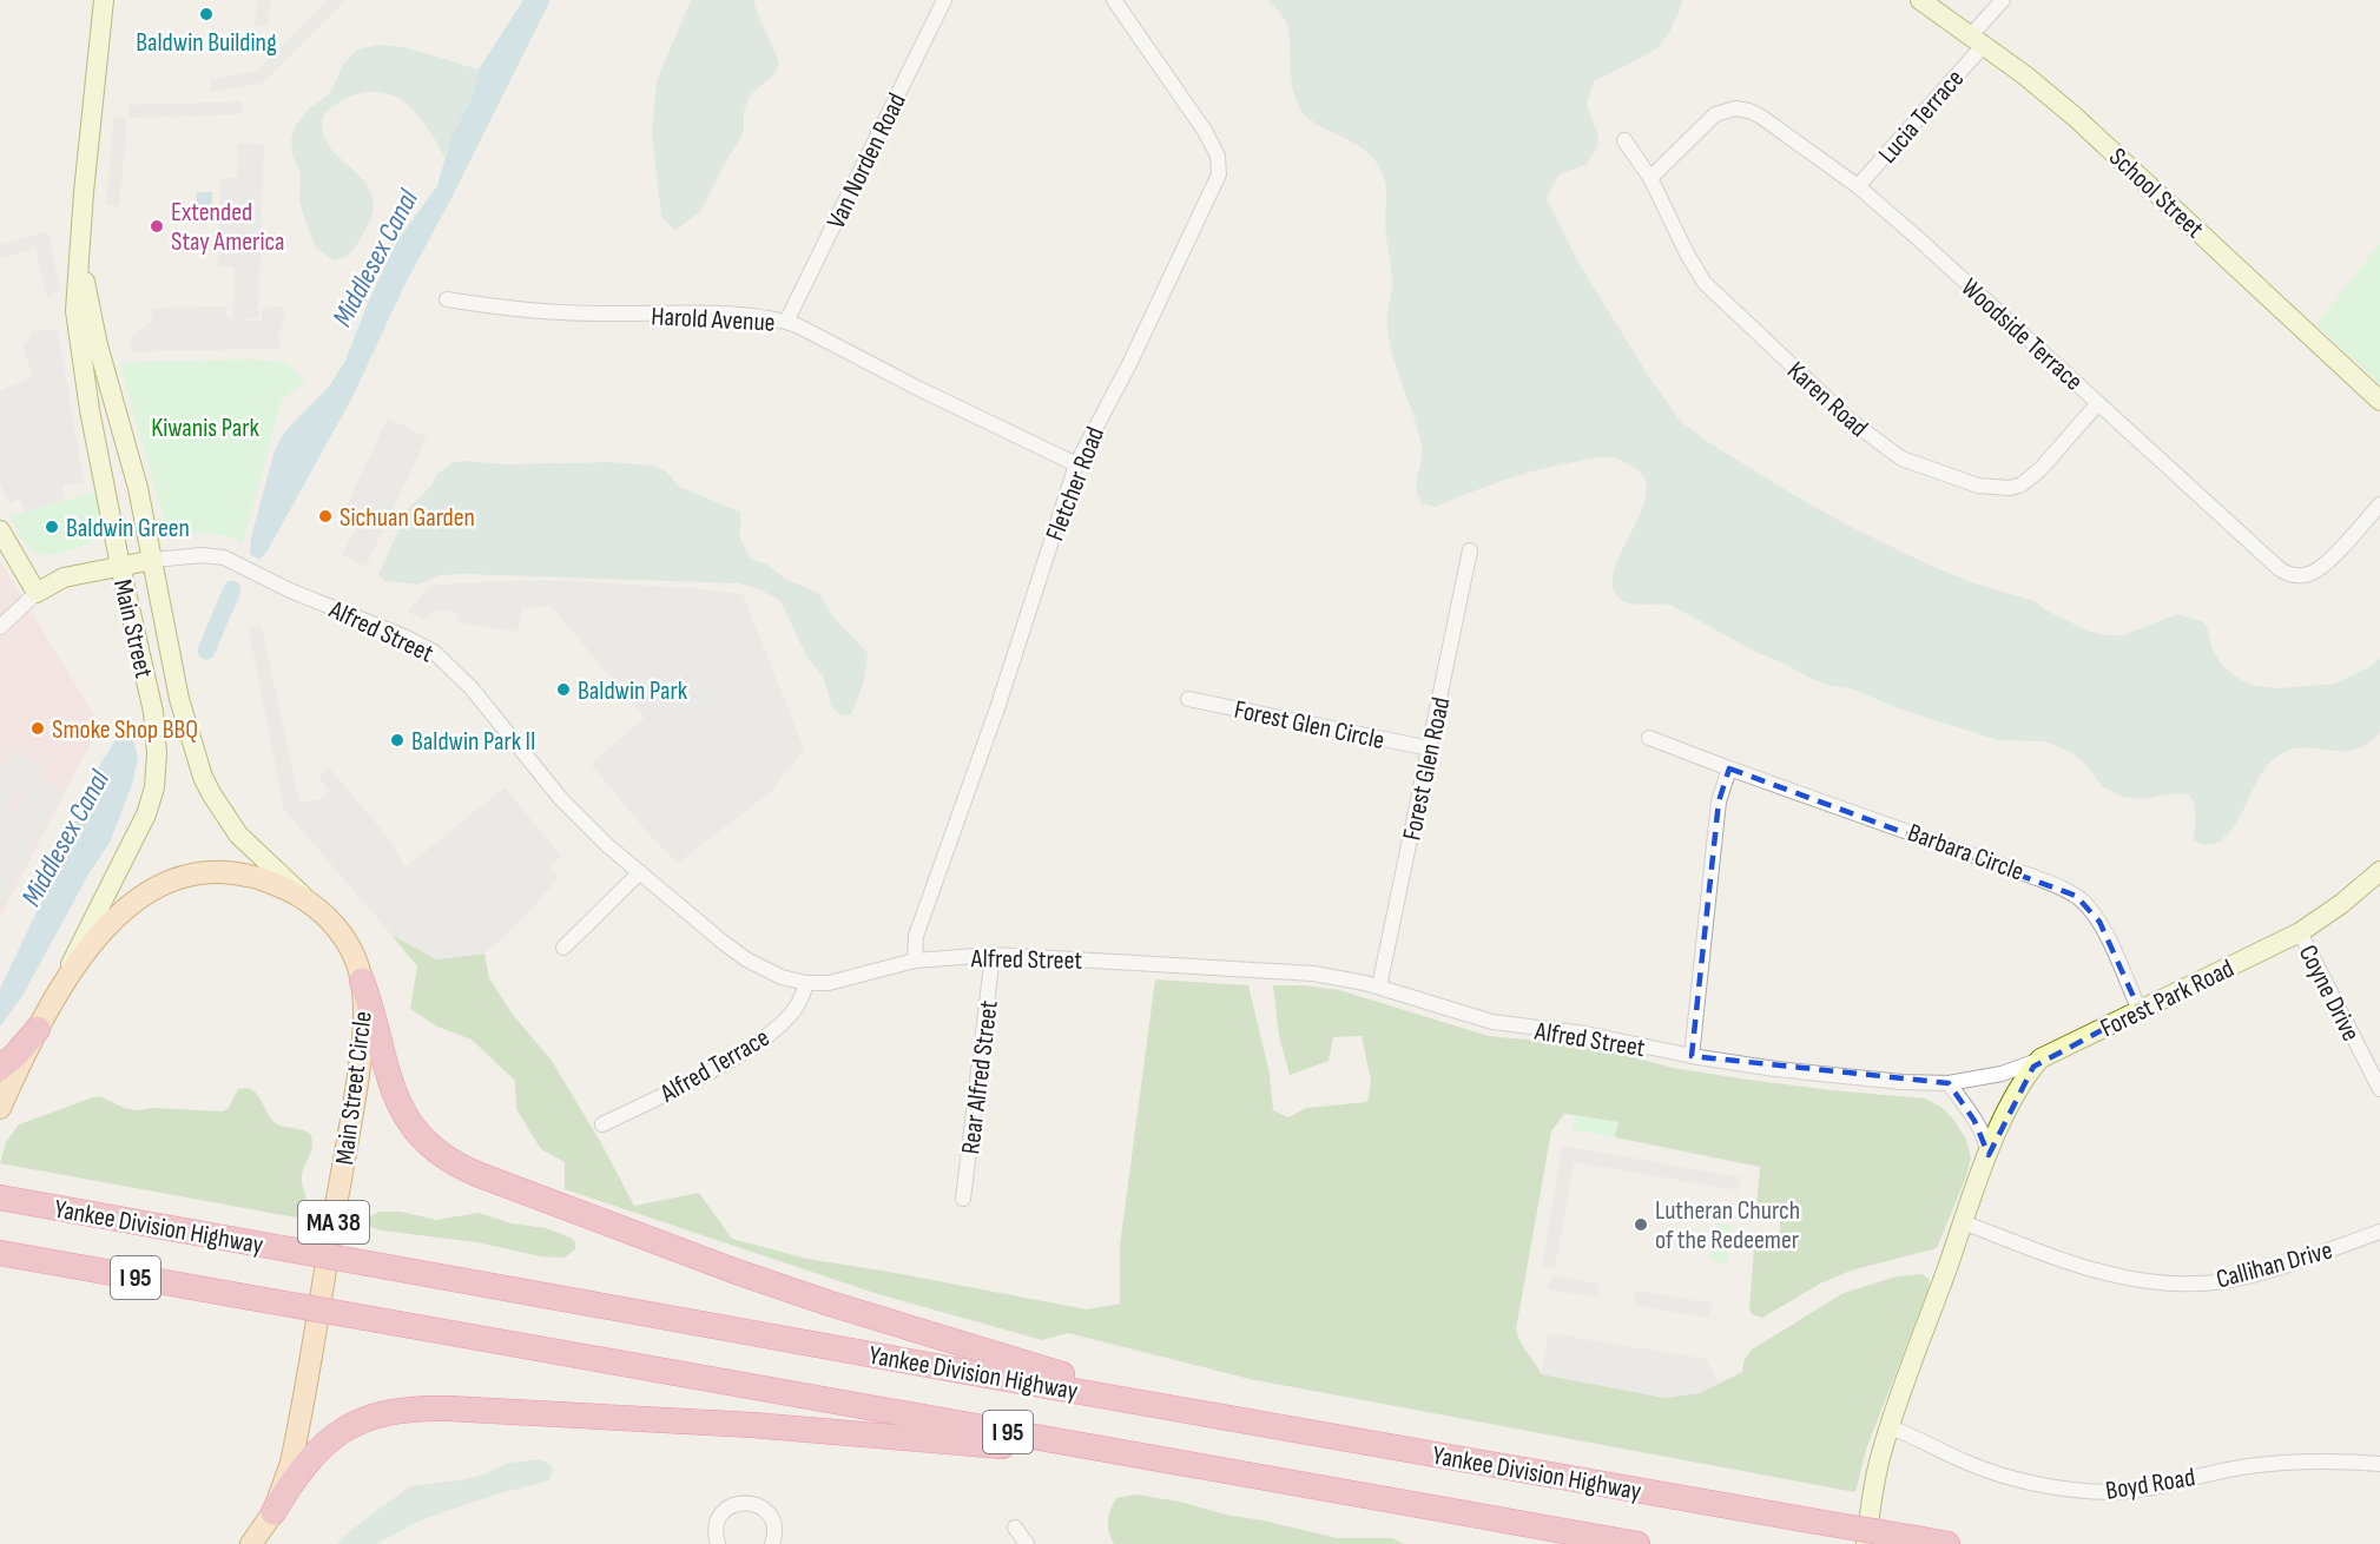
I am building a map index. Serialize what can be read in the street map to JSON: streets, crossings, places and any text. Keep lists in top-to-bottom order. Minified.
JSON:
{"streets":{"highway":["Yankee Division Highway","I 95"],"main road":["School Street","Main Street","Forest Park Road","Main Street Circle","MA 38"],"street":["Lucia Terrace","Van Norden Road","Harold Avenue","Woodside Terrace","Karen Road","Fletcher Road","Alfred Street","Forest Glen Circle","Forest Glen Road","Barbara Circle","Coyne Drive","Alfred Terrace","Rear Alfred Street","Callihan Drive","Boyd Road"]},"crossings":[["Lucia Terrace","School Street"],["Lucia Terrace","Woodside Terrace"],["Van Norden Road","Harold Avenue"],["Harold Avenue","Fletcher Road"],["Woodside Terrace","Karen Road"],["Fletcher Road","Alfred Street"],["Main Street","Alfred Street"],["Main Street","Main Street Circle"],["Alfred Street","Forest Glen Road"],["Alfred Street","Forest Park Road"],["Alfred Street","Alfred Terrace"],["Alfred Street","Rear Alfred Street"],["Forest Glen Circle","Forest Glen Road"],["Barbara Circle","Forest Park Road"],["Coyne Drive","Forest Park Road"],["Forest Park Road","Callihan Drive"],["Forest Park Road","Boyd Road"]],"water":["Middlesex Canal"],"parks":["Kiwanis Park"],"places":["Baldwin Building","Extended Stay America","Sichuan Garden","Baldwin Green","Baldwin Park","Smoke Shop BBQ","Baldwin Park II","Lutheran Church of the Redeemer"]}
